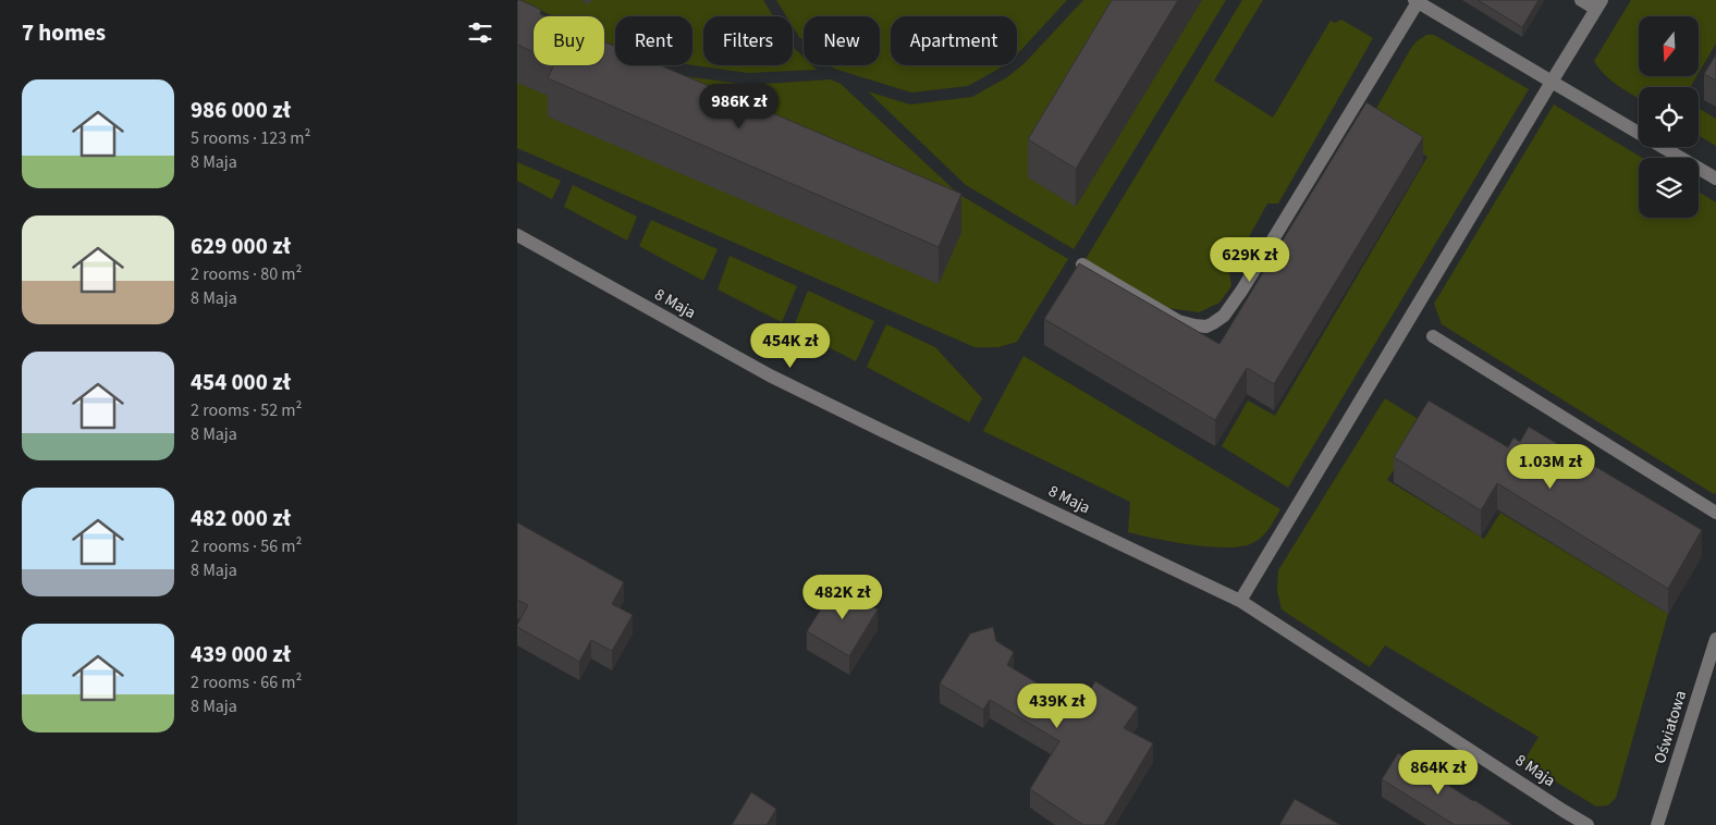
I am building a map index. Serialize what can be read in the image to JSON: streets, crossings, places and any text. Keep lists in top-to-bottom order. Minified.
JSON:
{"streets":{"street":["8 Maja","Oświatowa"]},"north":"bottom","page":{"heading":"7 homes","chip":["Buy","Rent","Filters","New","Apartment"],"list":[{"name":"986 000 zł","note":"5 rooms · 123 m² · 8 Maja"},{"name":"629 000 zł","note":"2 rooms · 80 m² · 8 Maja"},{"name":"454 000 zł","note":"2 rooms · 52 m² · 8 Maja"},{"name":"482 000 zł","note":"2 rooms · 56 m² · 8 Maja"},{"name":"439 000 zł","note":"2 rooms · 66 m² · 8 Maja"}],"price":["986K zł","629K zł","454K zł","1.03M zł","482K zł","439K zł","864K zł"]}}
